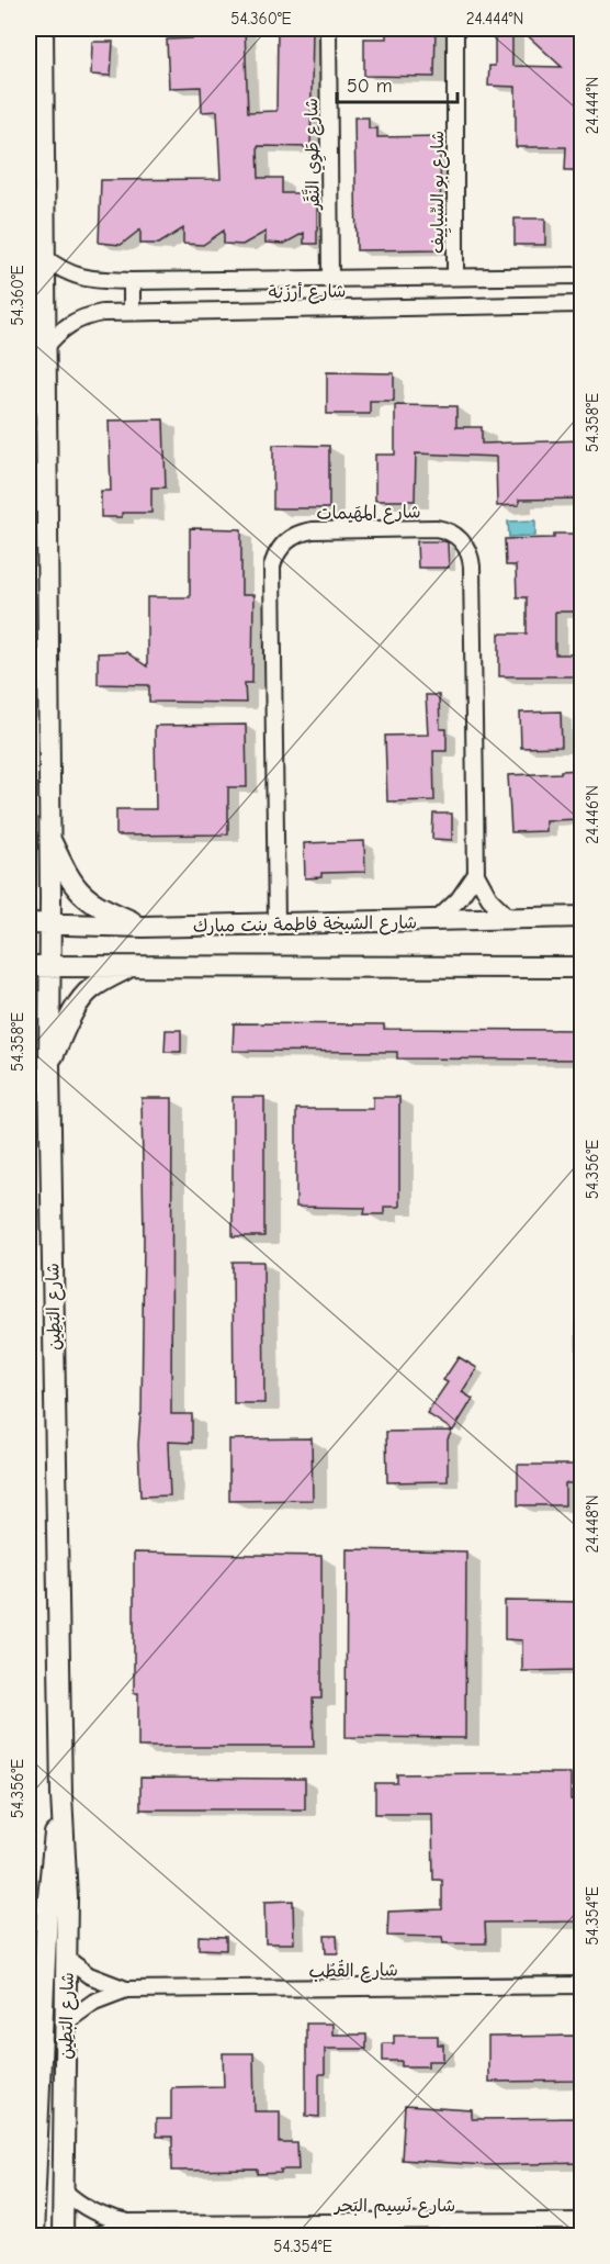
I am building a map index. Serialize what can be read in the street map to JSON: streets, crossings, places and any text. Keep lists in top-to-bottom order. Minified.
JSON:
{"streets":{"main road":["شارع الشيخة فاطمة بنت مبارك","شارع البَطِين"],"street":["شارع طَوِي النَّقَر","شارع بو السِّيايِيف","شارع أرزَنة","شارع المهَيمات","شارع القُطُب","شارع نَسِيم البَحر"]},"crossings":[["شارع طَوِي النَّقَر","شارع أرزَنة"],["شارع بو السِّيايِيف","شارع أرزَنة"],["شارع أرزَنة","شارع البَطِين"],["شارع المهَيمات","شارع الشيخة فاطمة بنت مبارك"],["شارع الشيخة فاطمة بنت مبارك","شارع البَطِين"],["شارع البَطِين","شارع القُطُب"],["شارع البَطِين","شارع نَسِيم البَحر"]],"scale_bar":"50 m","coordinates":["54.360°E","24.444°N","54.358°E","24.446°N","54.356°E","24.448°N","54.354°E"]}
